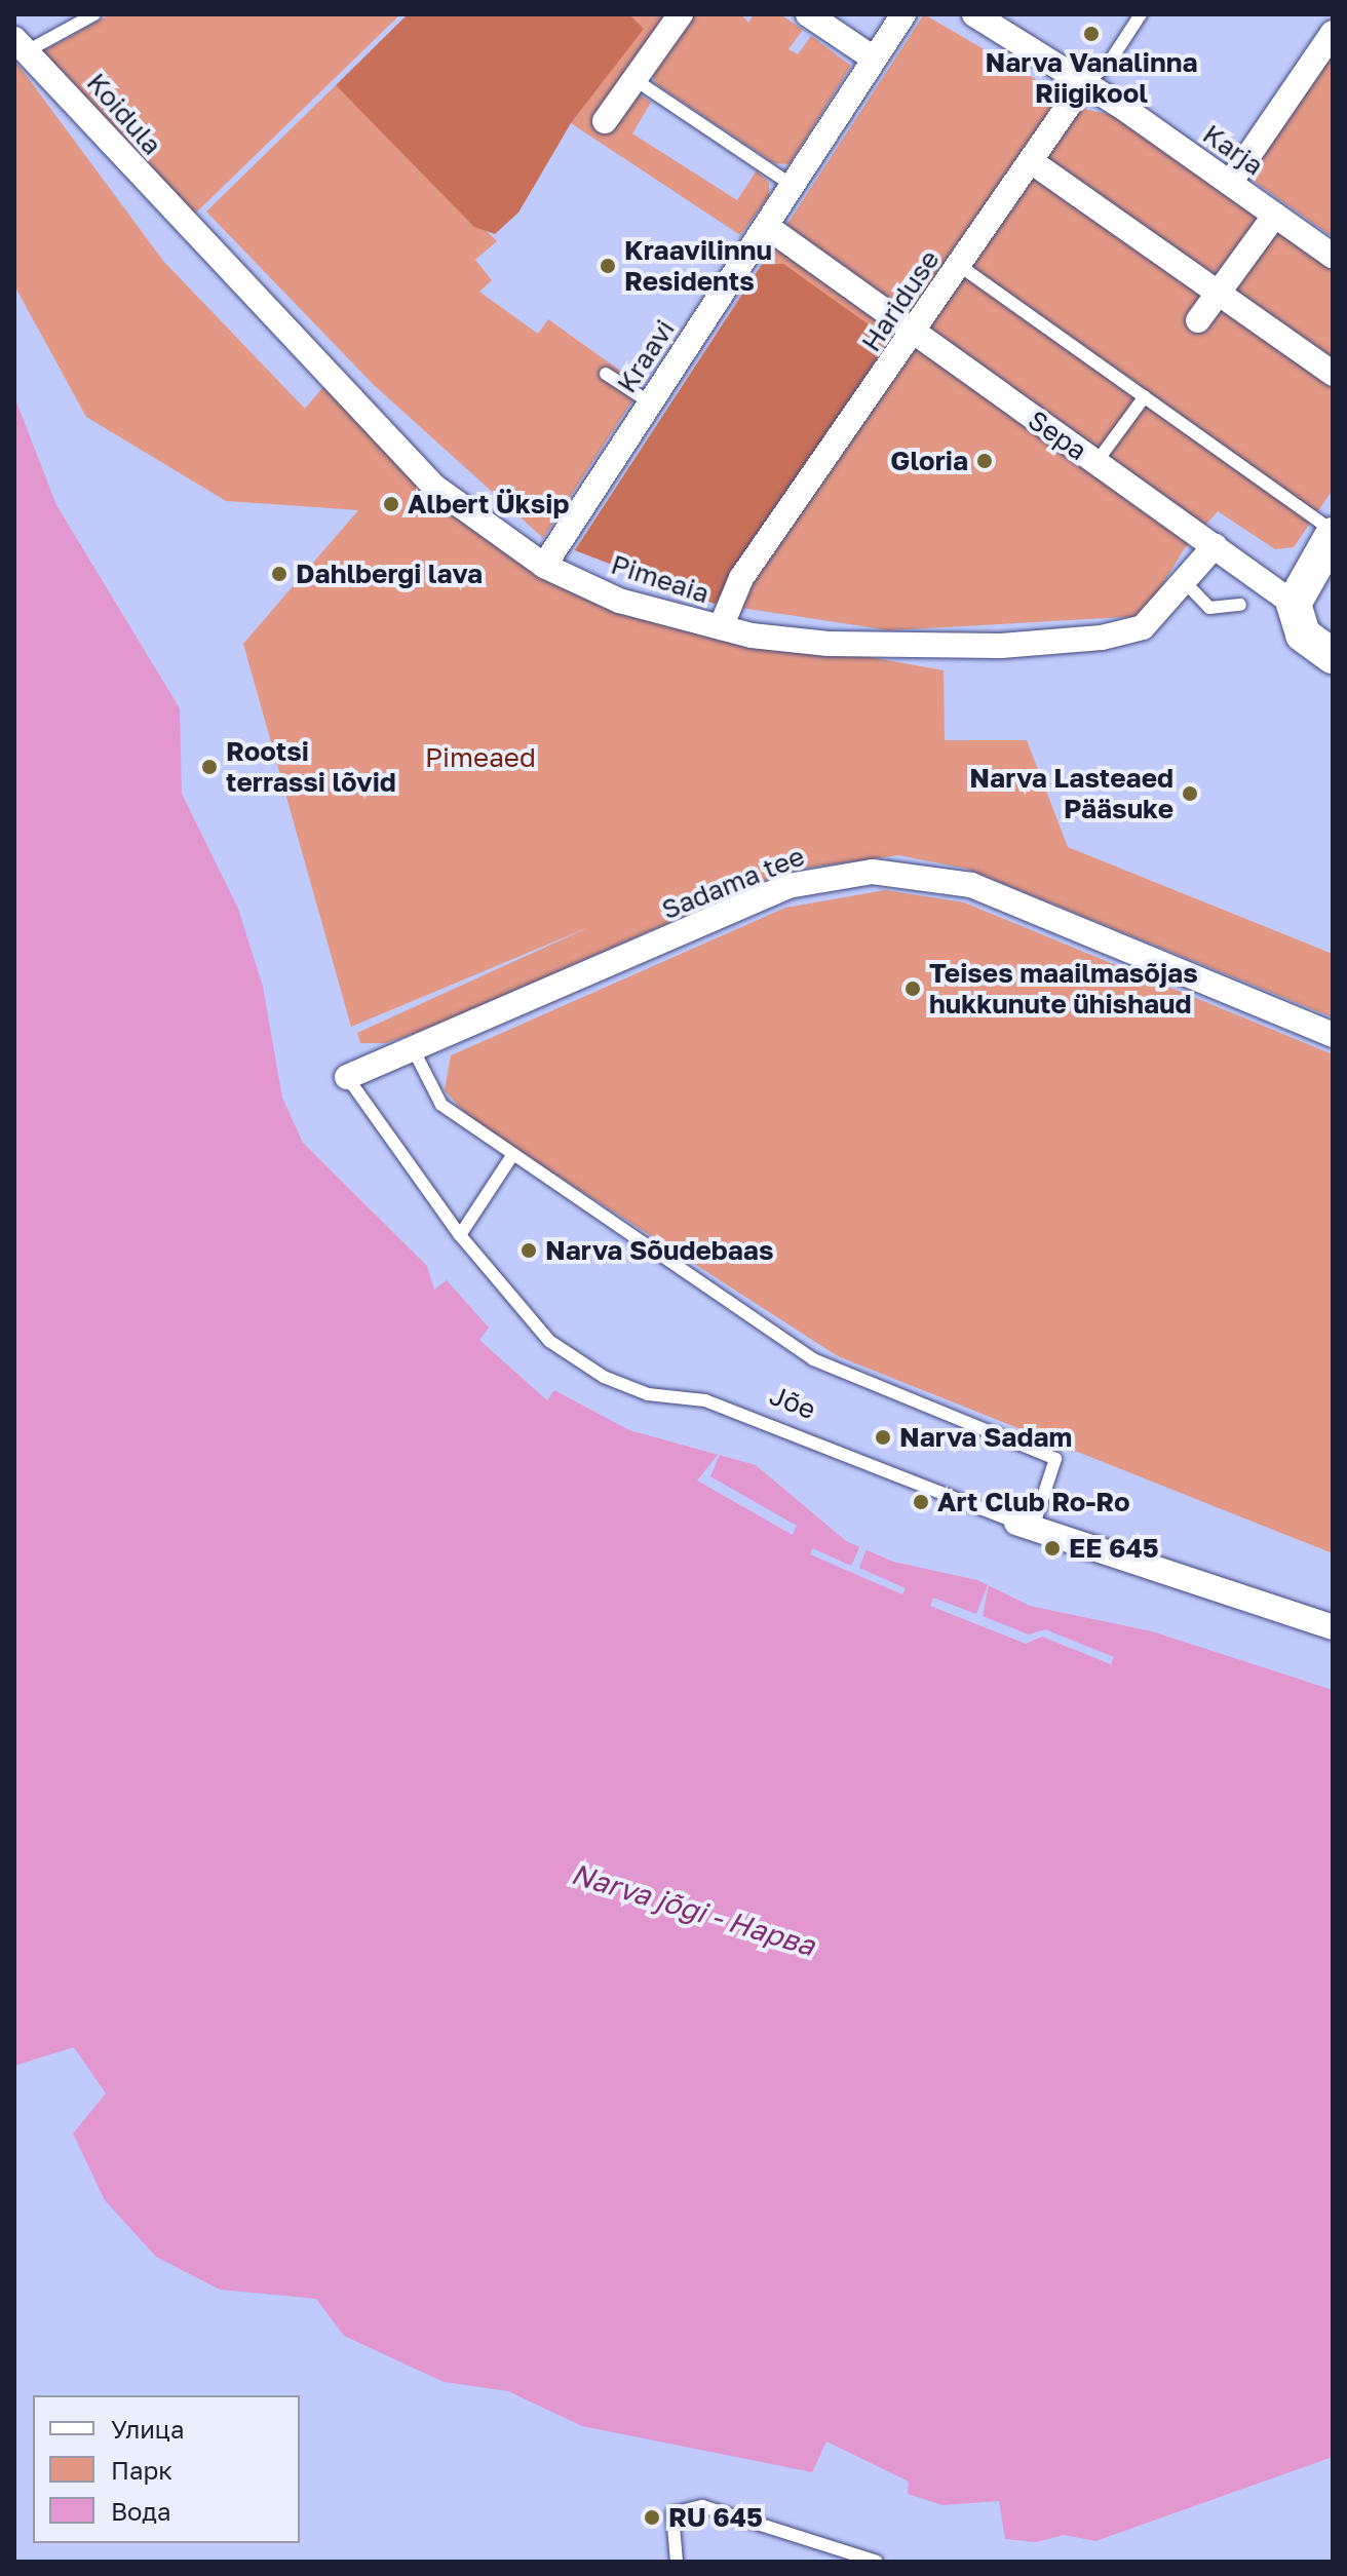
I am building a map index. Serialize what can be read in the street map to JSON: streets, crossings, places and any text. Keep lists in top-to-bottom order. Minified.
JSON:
{"streets":{"street":["Koidula","Karja","Hariduse","Kraavi","Sepa","Pimeaia","Sadama tee","Jõe"]},"crossings":[["Koidula","Pimeaia"],["Karja","Hariduse"],["Hariduse","Sepa"],["Hariduse","Pimeaia"],["Kraavi","Sepa"],["Kraavi","Pimeaia"],["Sepa","Pimeaia"],["Sadama tee","Jõe"]],"water":["Narva jõgi - Нарва"],"parks":["Pimeaed"],"places":["Narva Vanalinna Riigikool","Kraavilinnu Residents","Gloria","Albert Üksip","Dahlbergi lava","Rootsi terrassi lõvid","Narva Lasteaed Pääsuke","Teises maailmasõjas hukkunute ühishaud","Narva Sõudebaas","Narva Sadam","Art Club Ro-Ro","EE 645","RU 645"],"legend":["Улица","Парк","Вода"]}
